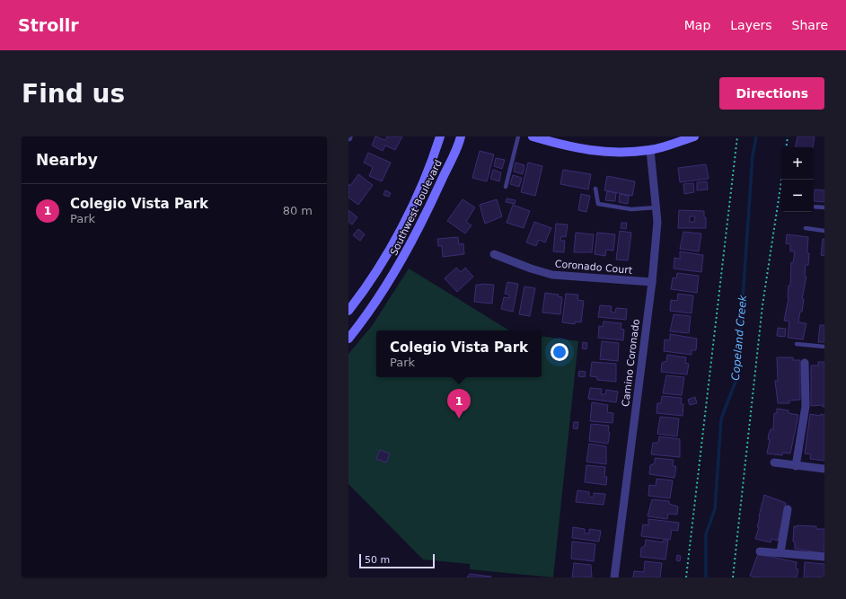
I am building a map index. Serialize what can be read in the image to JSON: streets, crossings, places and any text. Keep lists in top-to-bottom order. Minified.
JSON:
{"streets":{"street":["Southwest Boulevard","Coronado Court","Camino Coronado"]},"crossings":[["Coronado Court","Camino Coronado"]],"water":["Copeland Creek"],"scale_bar":"50 m","page":{"header":"Strollr","nav":["Map","Layers","Share"],"buttons":"Directions","title":"Find us","heading":"Nearby","map_buttons":["+","−"],"list":[{"mark":"1","name":"Colegio Vista Park","note":"Park","value":"80 m"}],"popup":["Colegio Vista Park","Park"],"pins":"1","scale":"50 m"}}
